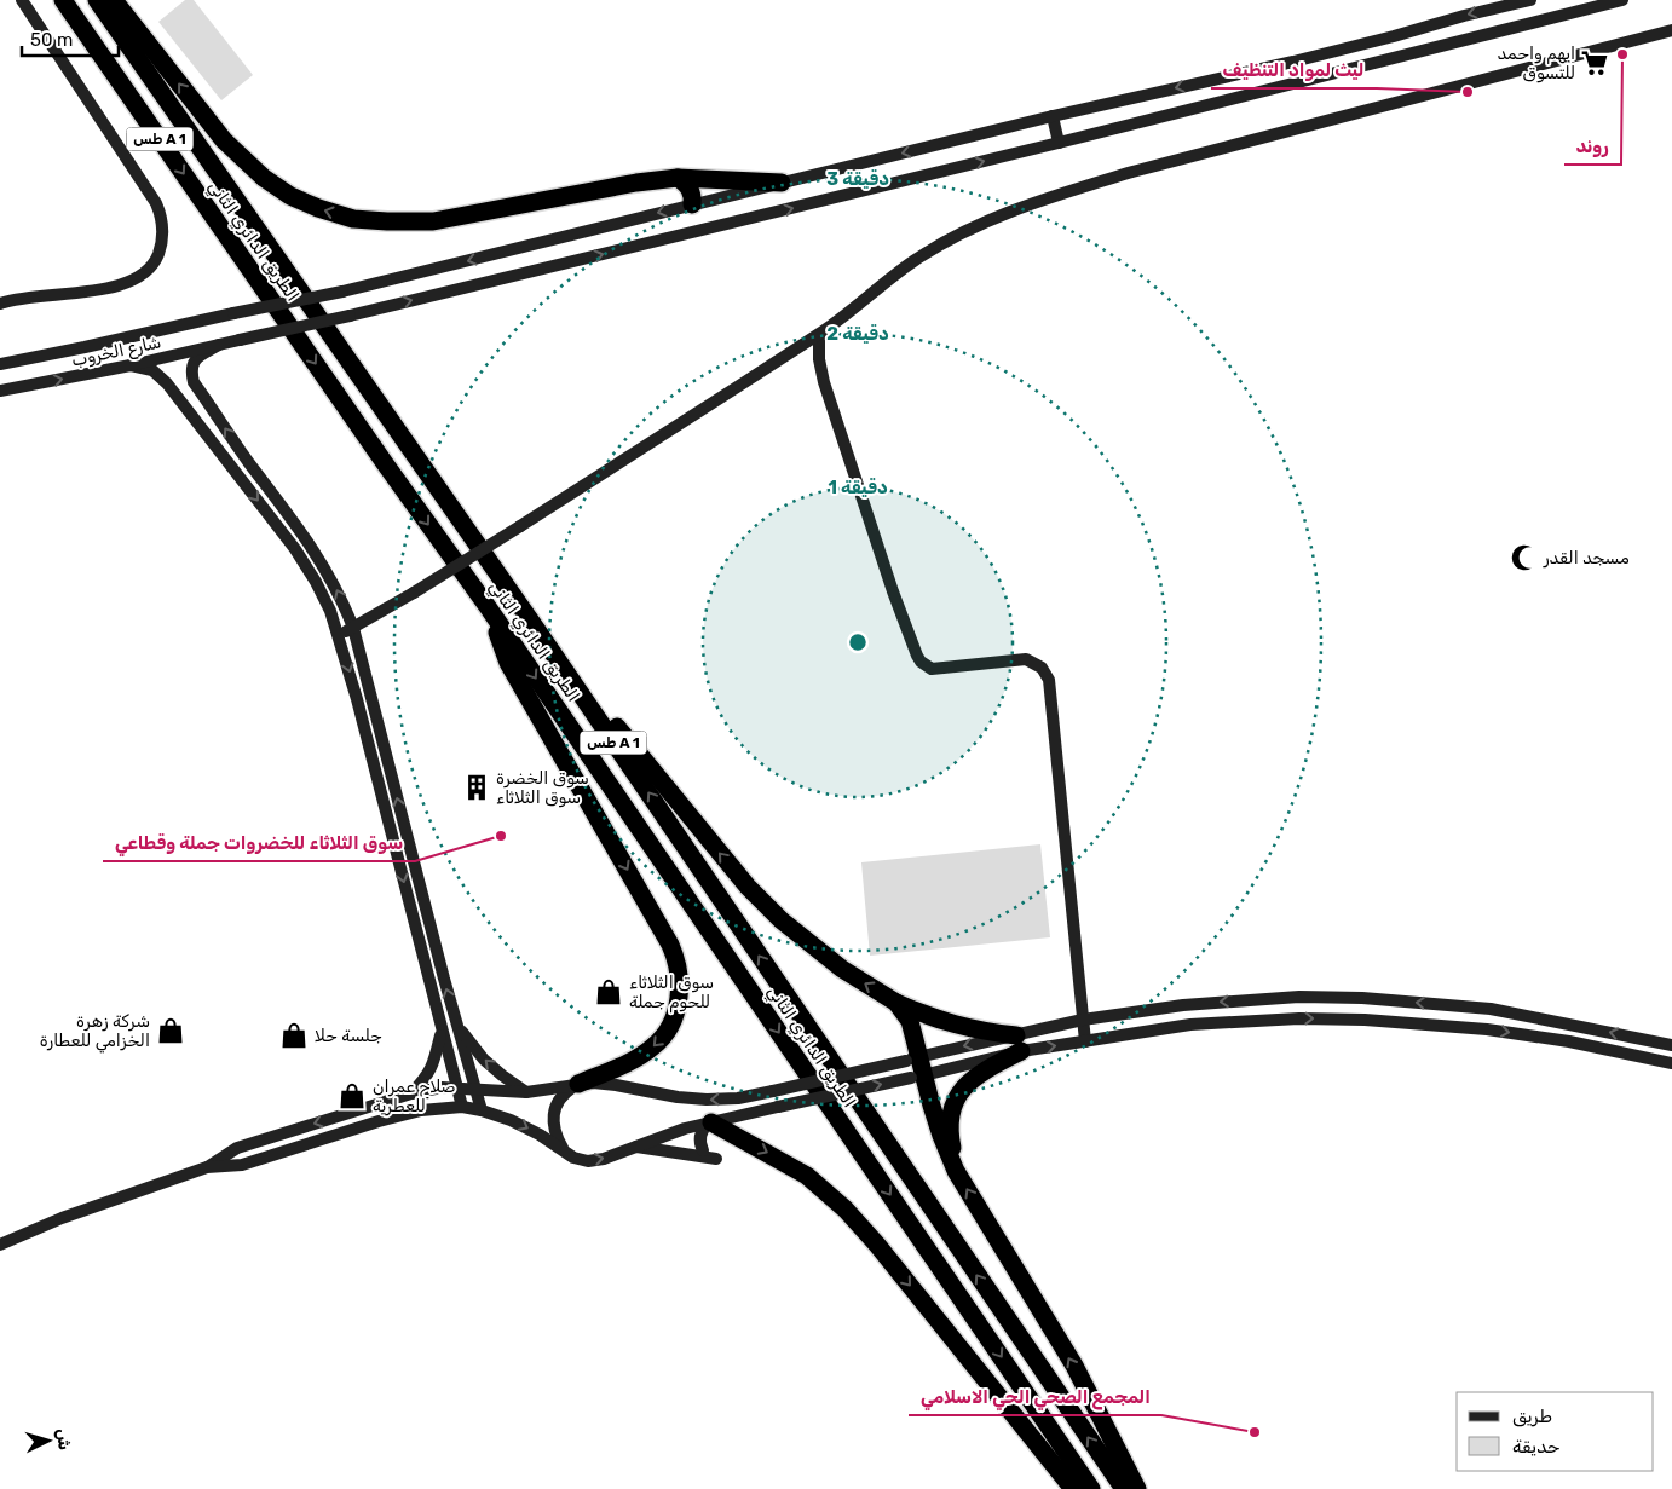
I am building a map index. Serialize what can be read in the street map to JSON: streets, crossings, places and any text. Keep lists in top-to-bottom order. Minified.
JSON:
{"streets":{"highway":["طس A 1","الطريق الدائري الثاني"],"street":["شارع الخروب"]},"places":{"other":["روند","ليث لمواد التنظيف","سوق الثلاثاء للخضروات جملة وقطاعي","المجمع الصحي الحي الاسلامي"],"supermarket":["ايهم واحمد للتسوق"],"mosque":["مسجد القدر"],"building":["سوق الخضرة سوق الثلاثاء"],"shop":["سوق الثلاثاء للحوم جملة","شركة زهرة الخزامي للعطارة","جلسة حلا","صلاح عمران للعطرية"]},"legend":["طريق","حديقة"],"scale_bar":"50 m","north":"right","rings":["3 دقيقة","2 دقيقة","1 دقيقة"]}
